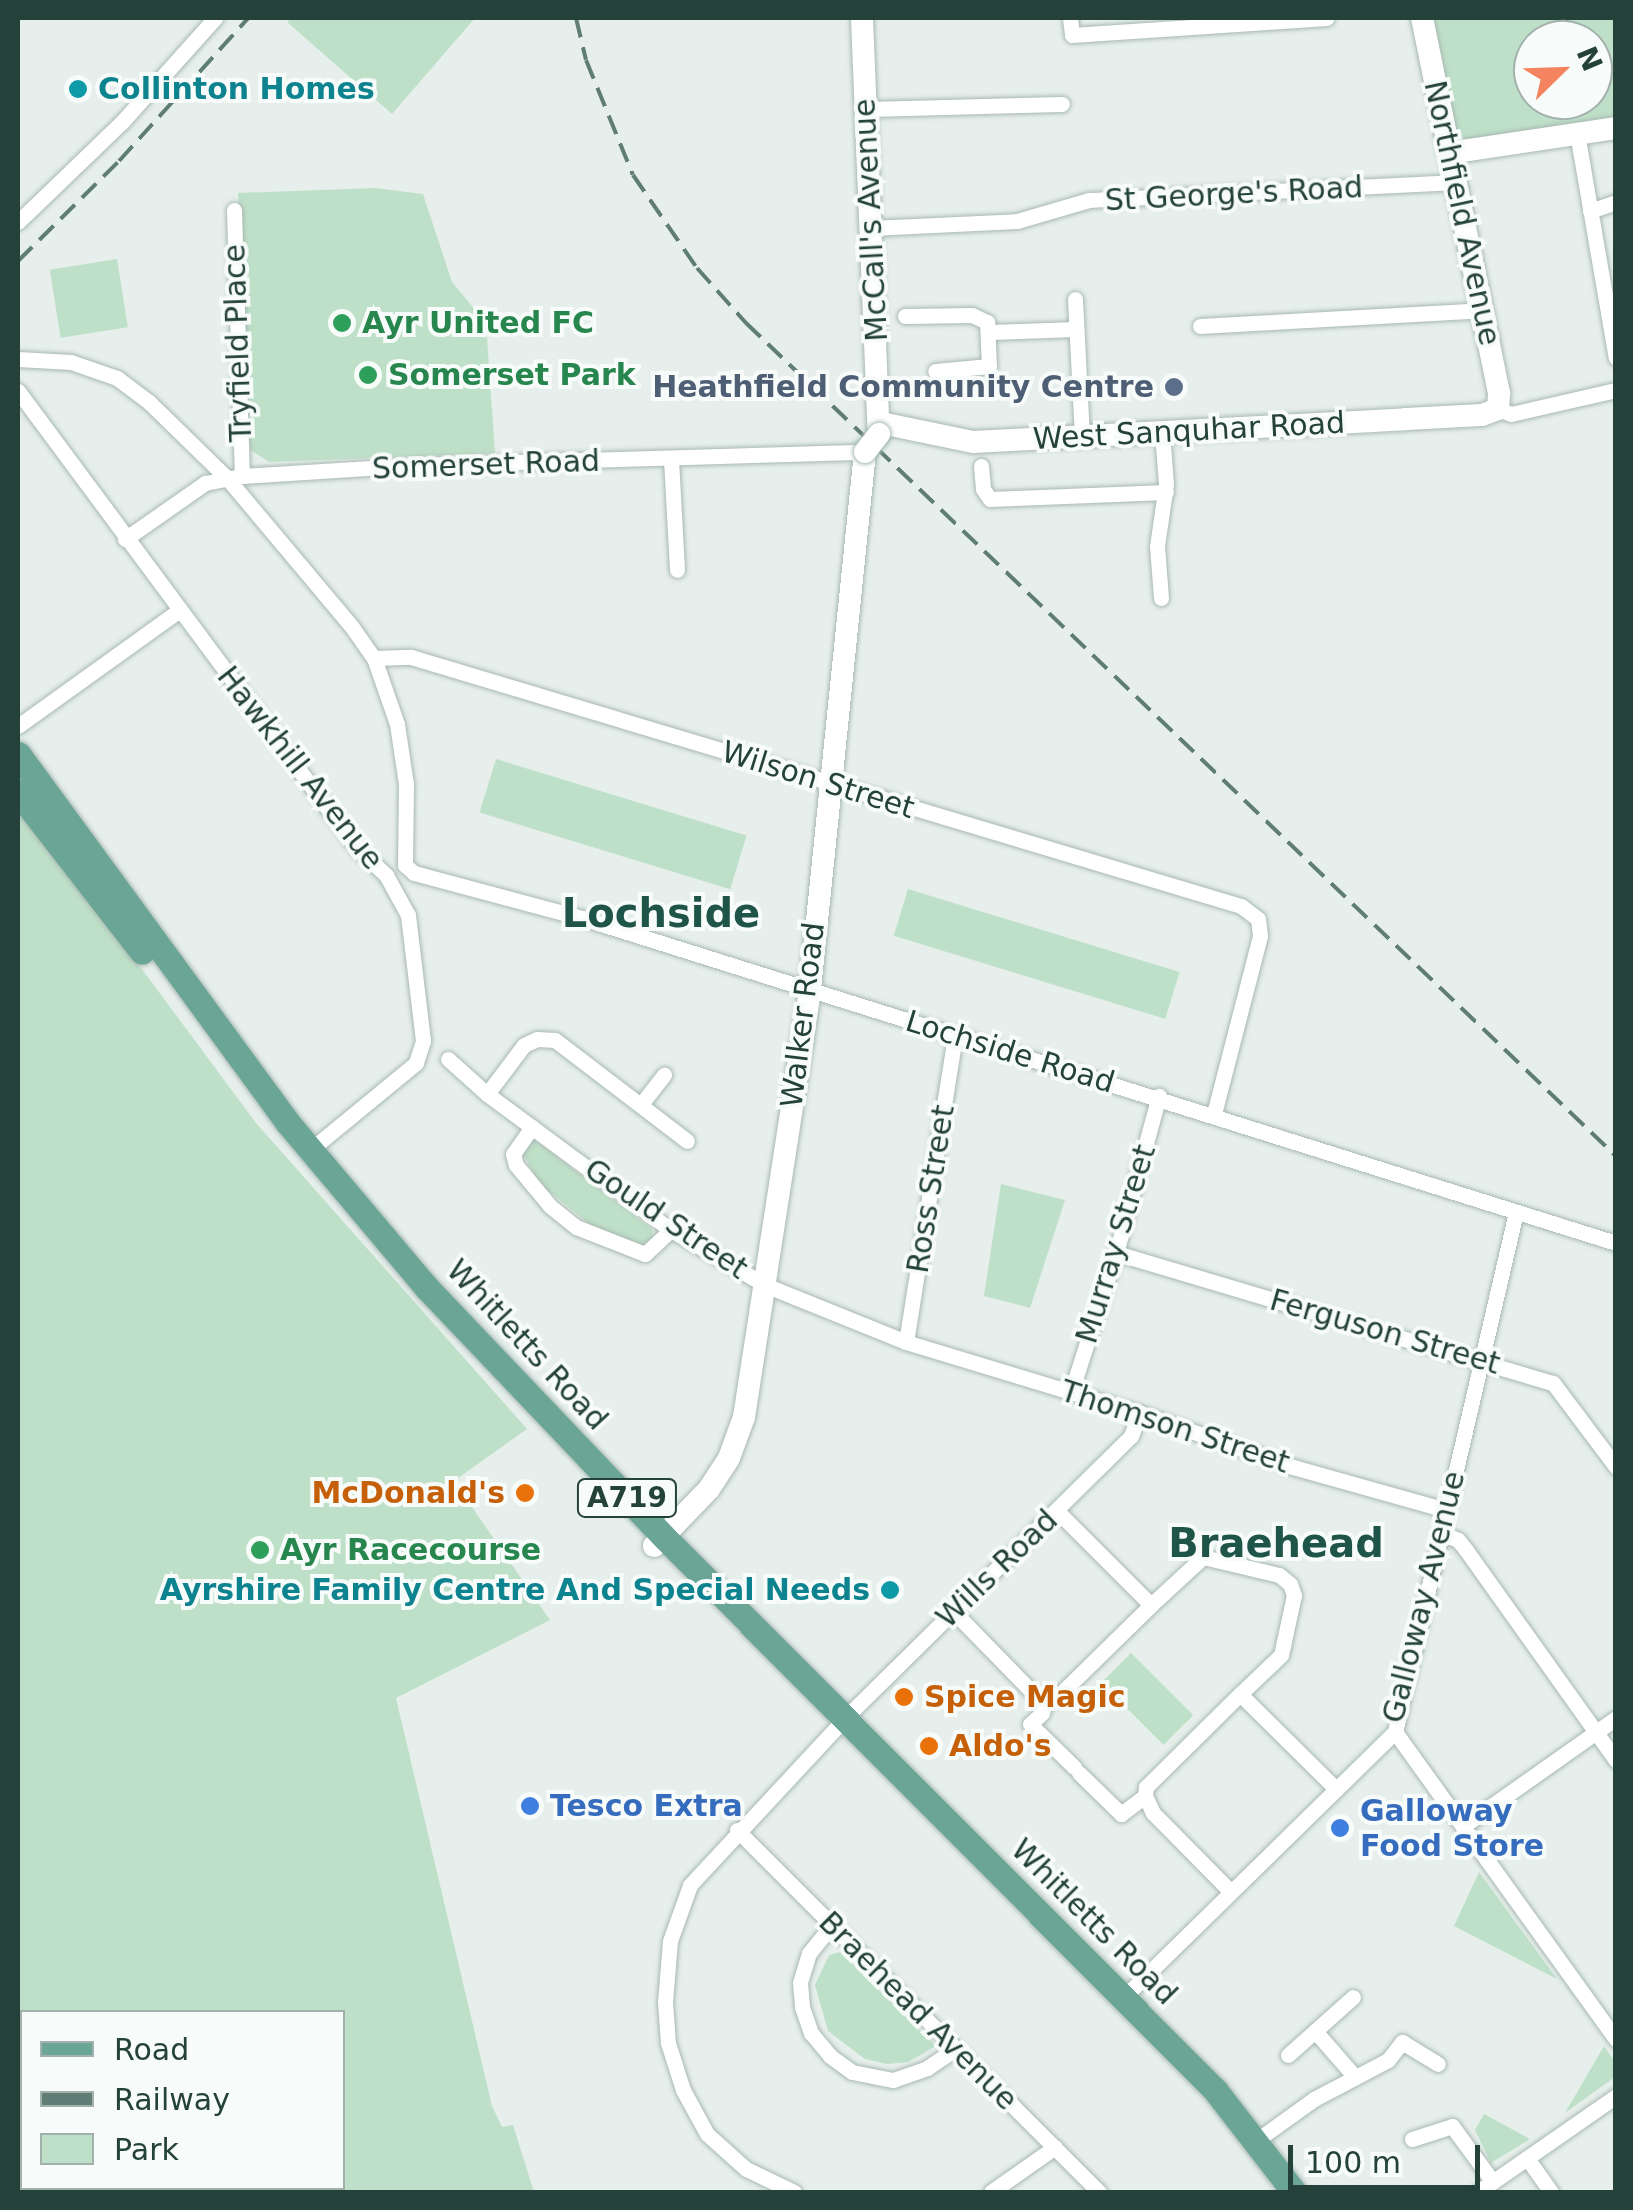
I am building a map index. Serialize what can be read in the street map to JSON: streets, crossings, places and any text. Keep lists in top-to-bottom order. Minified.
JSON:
{"streets":{"main road":["Whitletts Road","A719"],"street":["St George's Road","Northfield Avenue","McCall's Avenue","Tryfield Place","West Sanquhar Road","Somerset Road","Hawkhill Avenue","Wilson Street","Walker Road","Lochside Road","Ross Street","Gould Street","Murray Street","Ferguson Street","Thomson Street","Wills Road","Galloway Avenue","Braehead Avenue"]},"crossings":[["St George's Road","Northfield Avenue"],["St George's Road","McCall's Avenue"],["Northfield Avenue","West Sanquhar Road"],["McCall's Avenue","West Sanquhar Road"],["McCall's Avenue","Somerset Road"],["McCall's Avenue","Walker Road"],["Tryfield Place","Somerset Road"],["West Sanquhar Road","Somerset Road"],["West Sanquhar Road","Walker Road"],["Somerset Road","Hawkhill Avenue"],["Somerset Road","Walker Road"],["Hawkhill Avenue","Whitletts Road"],["Wilson Street","Walker Road"],["Wilson Street","Lochside Road"],["Walker Road","Lochside Road"],["Walker Road","Gould Street"],["Walker Road","Whitletts Road"],["Lochside Road","Ross Street"],["Lochside Road","Murray Street"],["Lochside Road","Galloway Avenue"],["Ross Street","Gould Street"],["Ross Street","Thomson Street"],["Gould Street","Thomson Street"],["Murray Street","Ferguson Street"],["Murray Street","Thomson Street"],["Ferguson Street","Galloway Avenue"],["Whitletts Road","Wills Road"],["Whitletts Road","Galloway Avenue"],["Thomson Street","Wills Road"],["Thomson Street","Galloway Avenue"],["Wills Road","Braehead Avenue"]],"districts":["Lochside","Braehead"],"places":["Collinton Homes","Ayr United FC","Somerset Park","Heathfield Community Centre","McDonald's","Ayr Racecourse","Ayrshire Family Centre And Special Needs","Spice Magic","Aldo's","Tesco Extra","Galloway Food Store"],"legend":["Road","Railway","Park"],"scale_bar":"100 m","north":"top right"}
